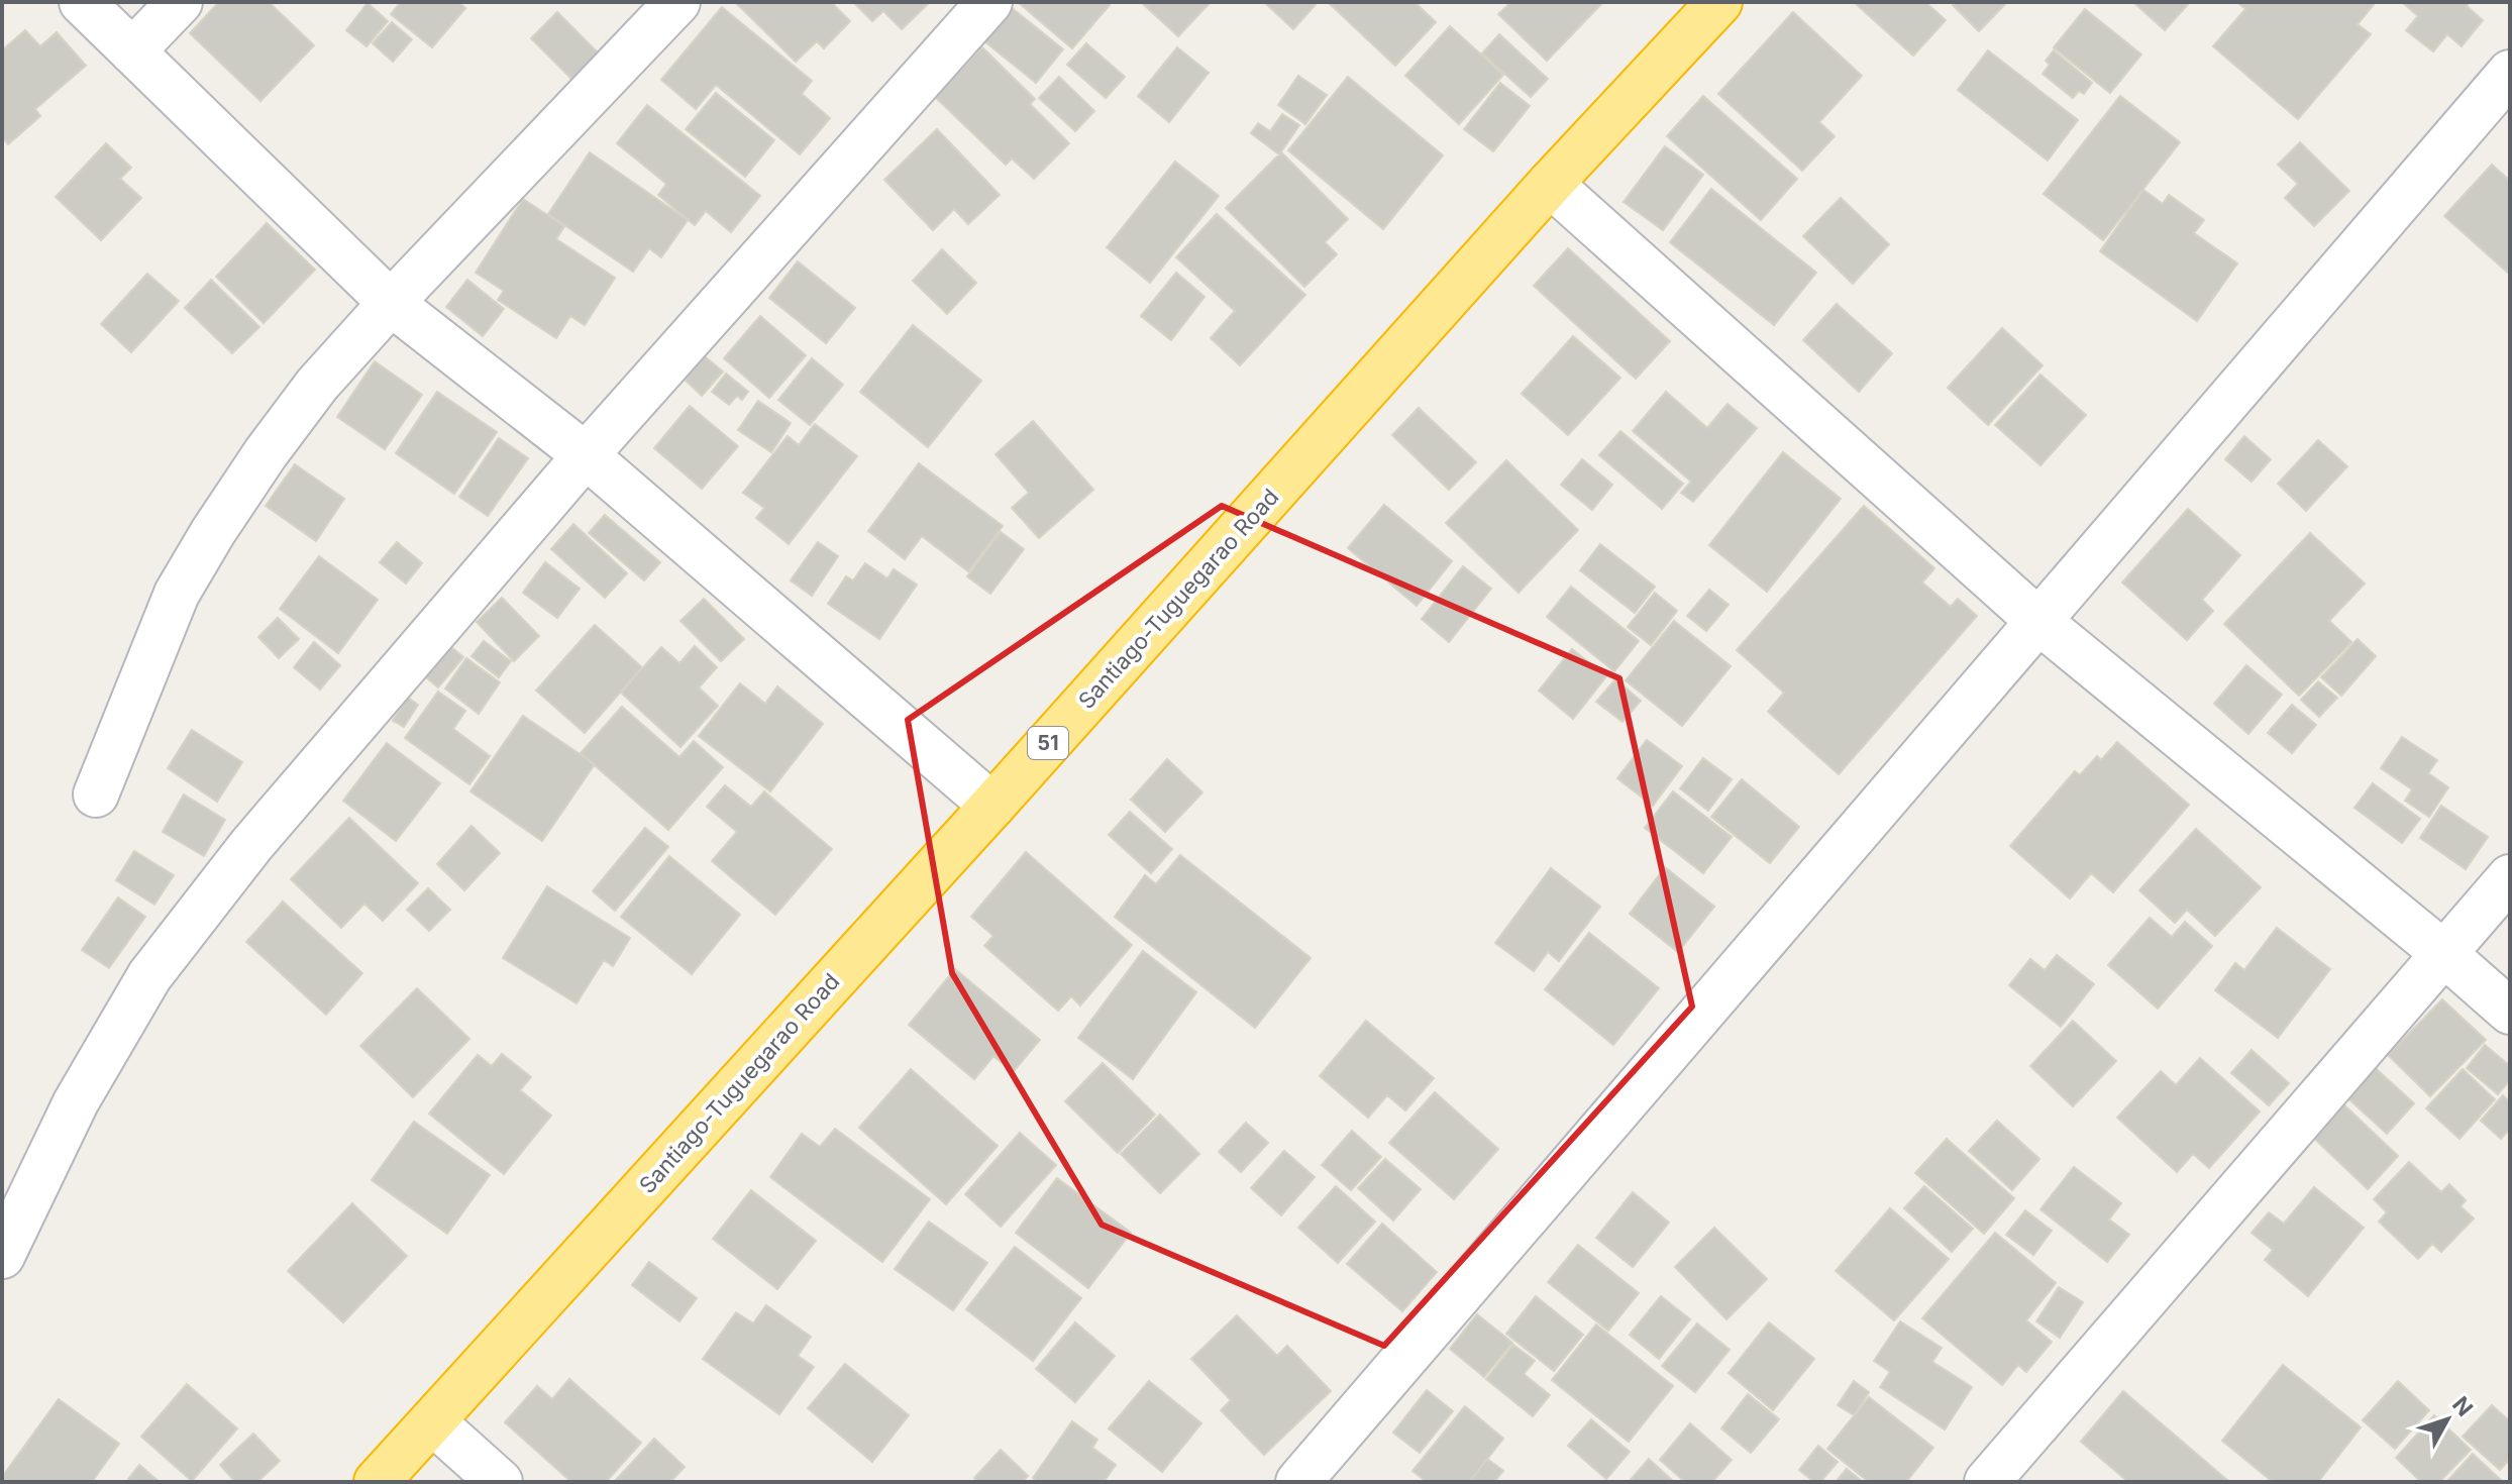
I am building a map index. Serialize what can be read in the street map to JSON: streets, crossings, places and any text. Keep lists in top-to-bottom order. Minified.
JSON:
{"streets":{"highway":["Santiago-Tuguegarao Road","51"]},"north":"top right"}
